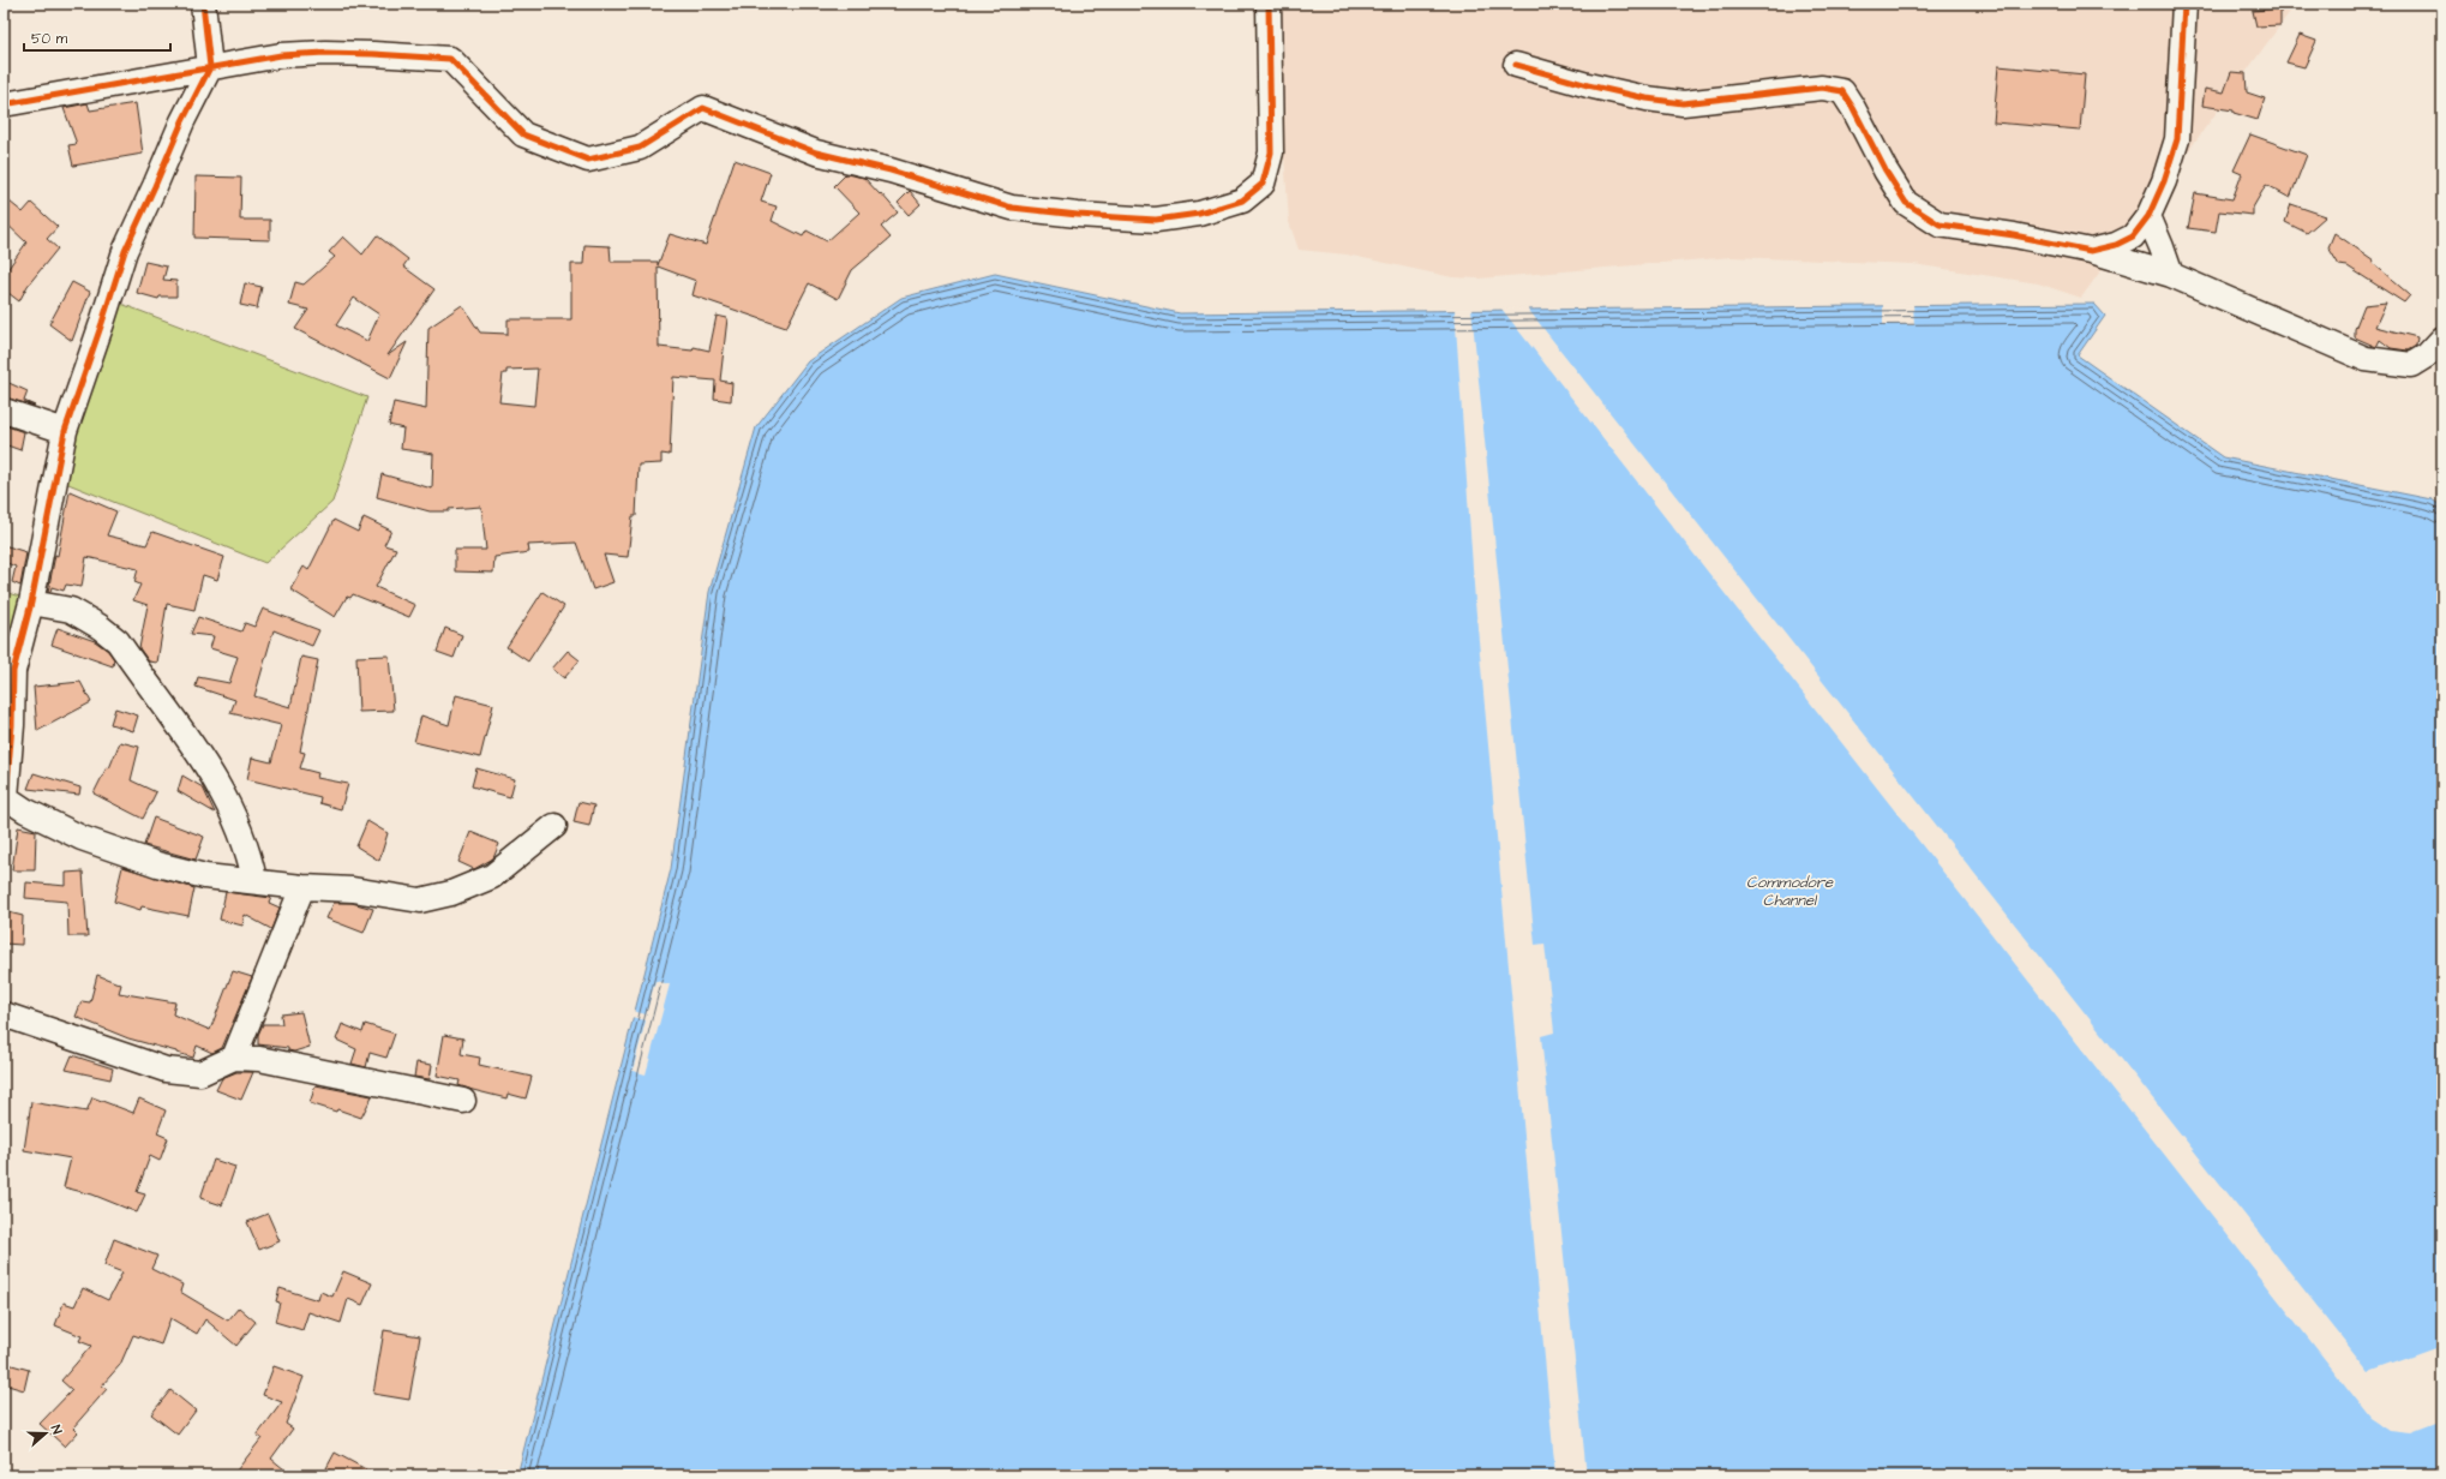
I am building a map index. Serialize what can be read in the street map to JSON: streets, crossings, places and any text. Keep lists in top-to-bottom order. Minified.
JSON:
{"water":["Commodore Channel"],"scale_bar":"50 m","north":"right"}
